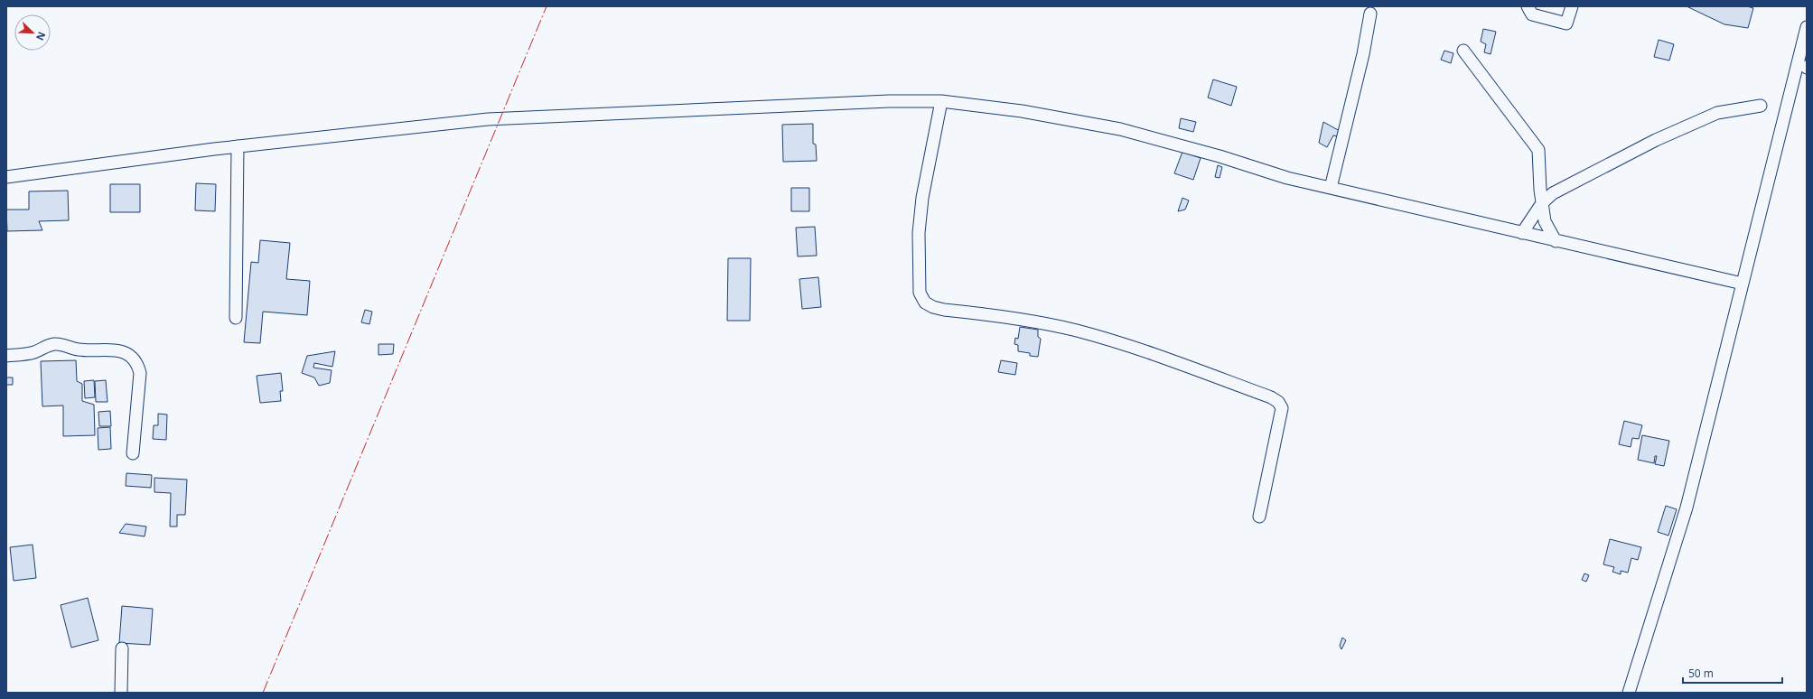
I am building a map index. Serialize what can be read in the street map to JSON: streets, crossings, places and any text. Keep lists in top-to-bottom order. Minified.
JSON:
{"scale_bar":"50 m","north":"bottom right"}
